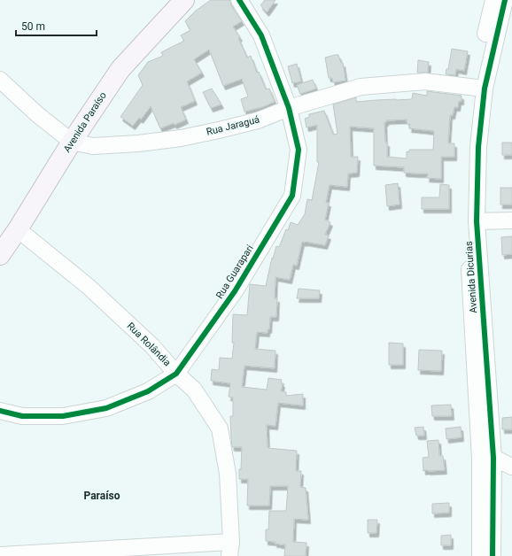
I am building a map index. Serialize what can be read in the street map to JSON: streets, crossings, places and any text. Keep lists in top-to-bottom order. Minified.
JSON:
{"streets":{"main road":["Avenida Paraíso"],"street":["Rua Jaraguá","Rua Guarapari","Avenida Dicurias","Rua Rolândia"]},"crossings":[["Avenida Paraíso","Rua Jaraguá"],["Avenida Paraíso","Rua Rolândia"],["Rua Jaraguá","Rua Guarapari"],["Rua Jaraguá","Avenida Dicurias"],["Rua Guarapari","Rua Rolândia"]],"districts":["Paraíso"],"scale_bar":"50 m"}
